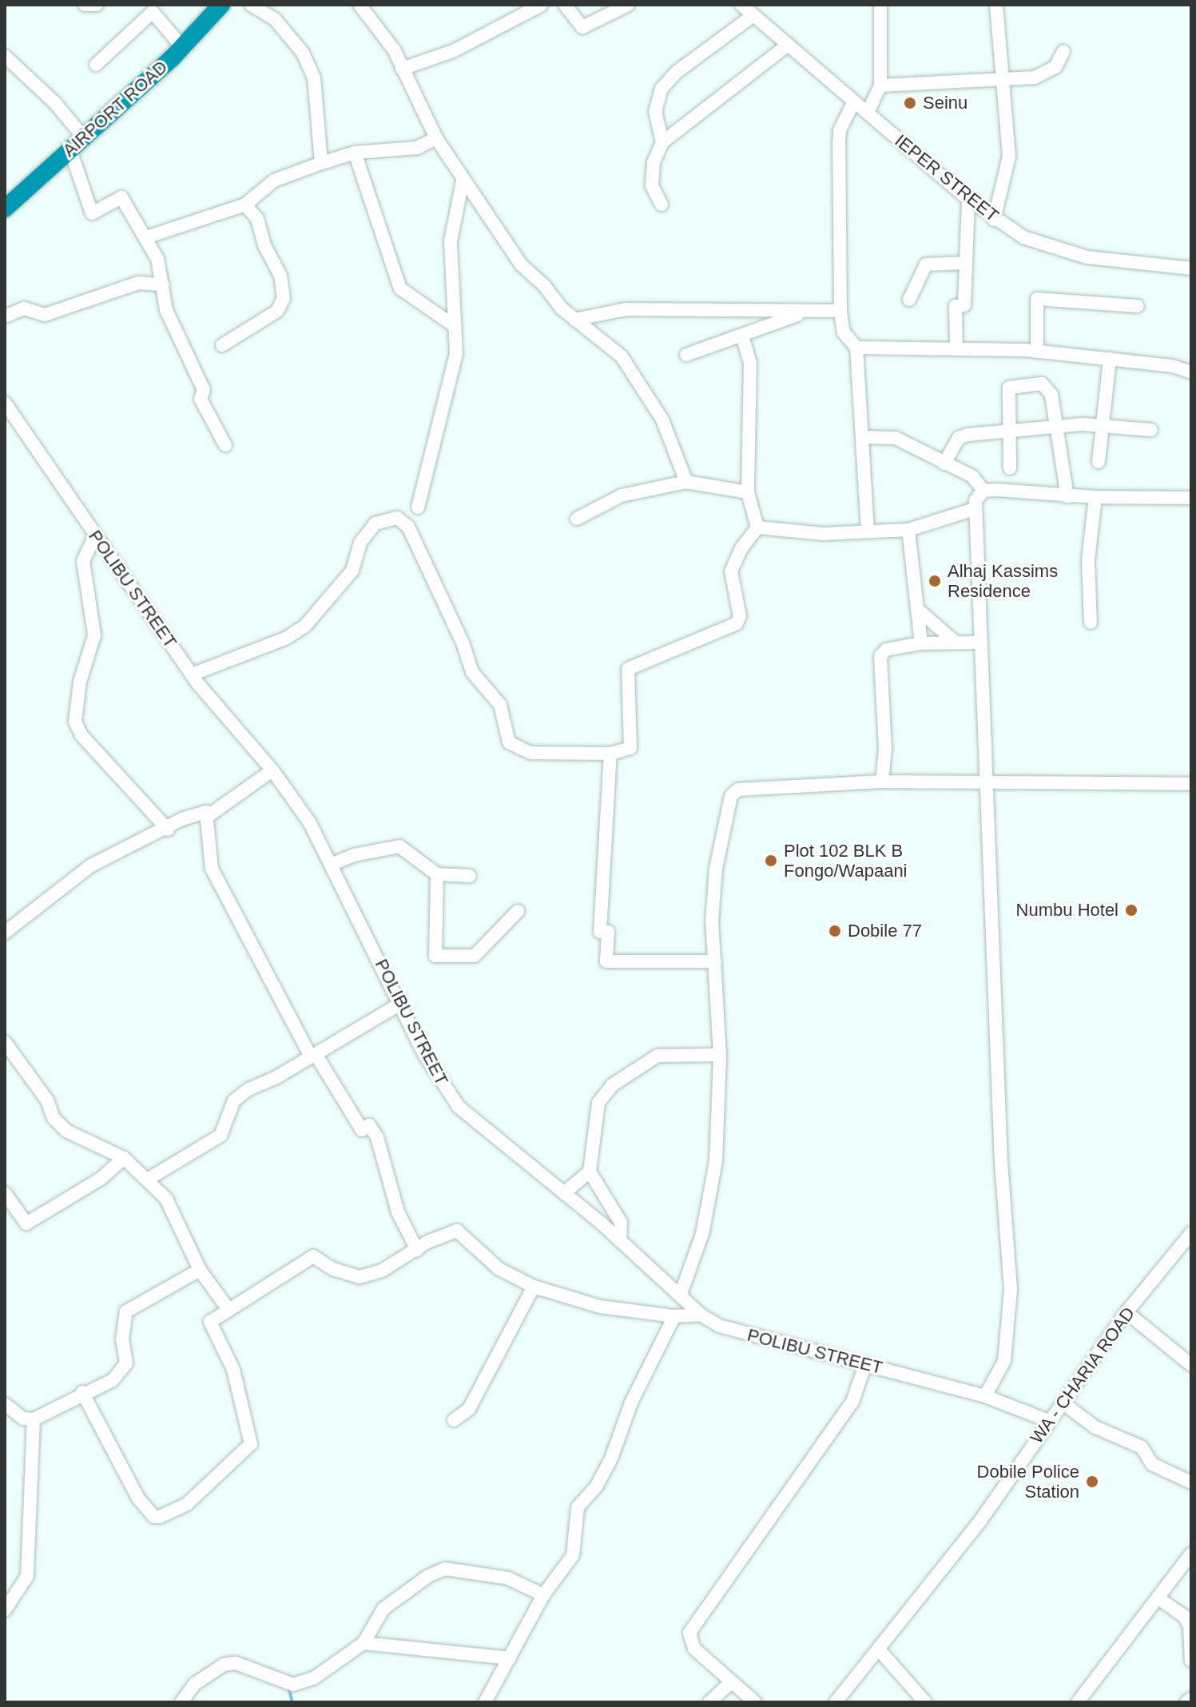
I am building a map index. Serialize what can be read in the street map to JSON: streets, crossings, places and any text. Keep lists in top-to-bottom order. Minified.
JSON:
{"streets":{"highway":["AIRPORT ROAD"],"street":["IEPER STREET","POLIBU STREET","WA - CHARIA ROAD"]},"crossings":[["POLIBU STREET","WA - CHARIA ROAD"]],"places":["Seinu","Alhaj Kassims Residence","Plot 102 BLK B Fongo/Wapaani","Numbu Hotel","Dobile 77","Dobile Police Station"]}
